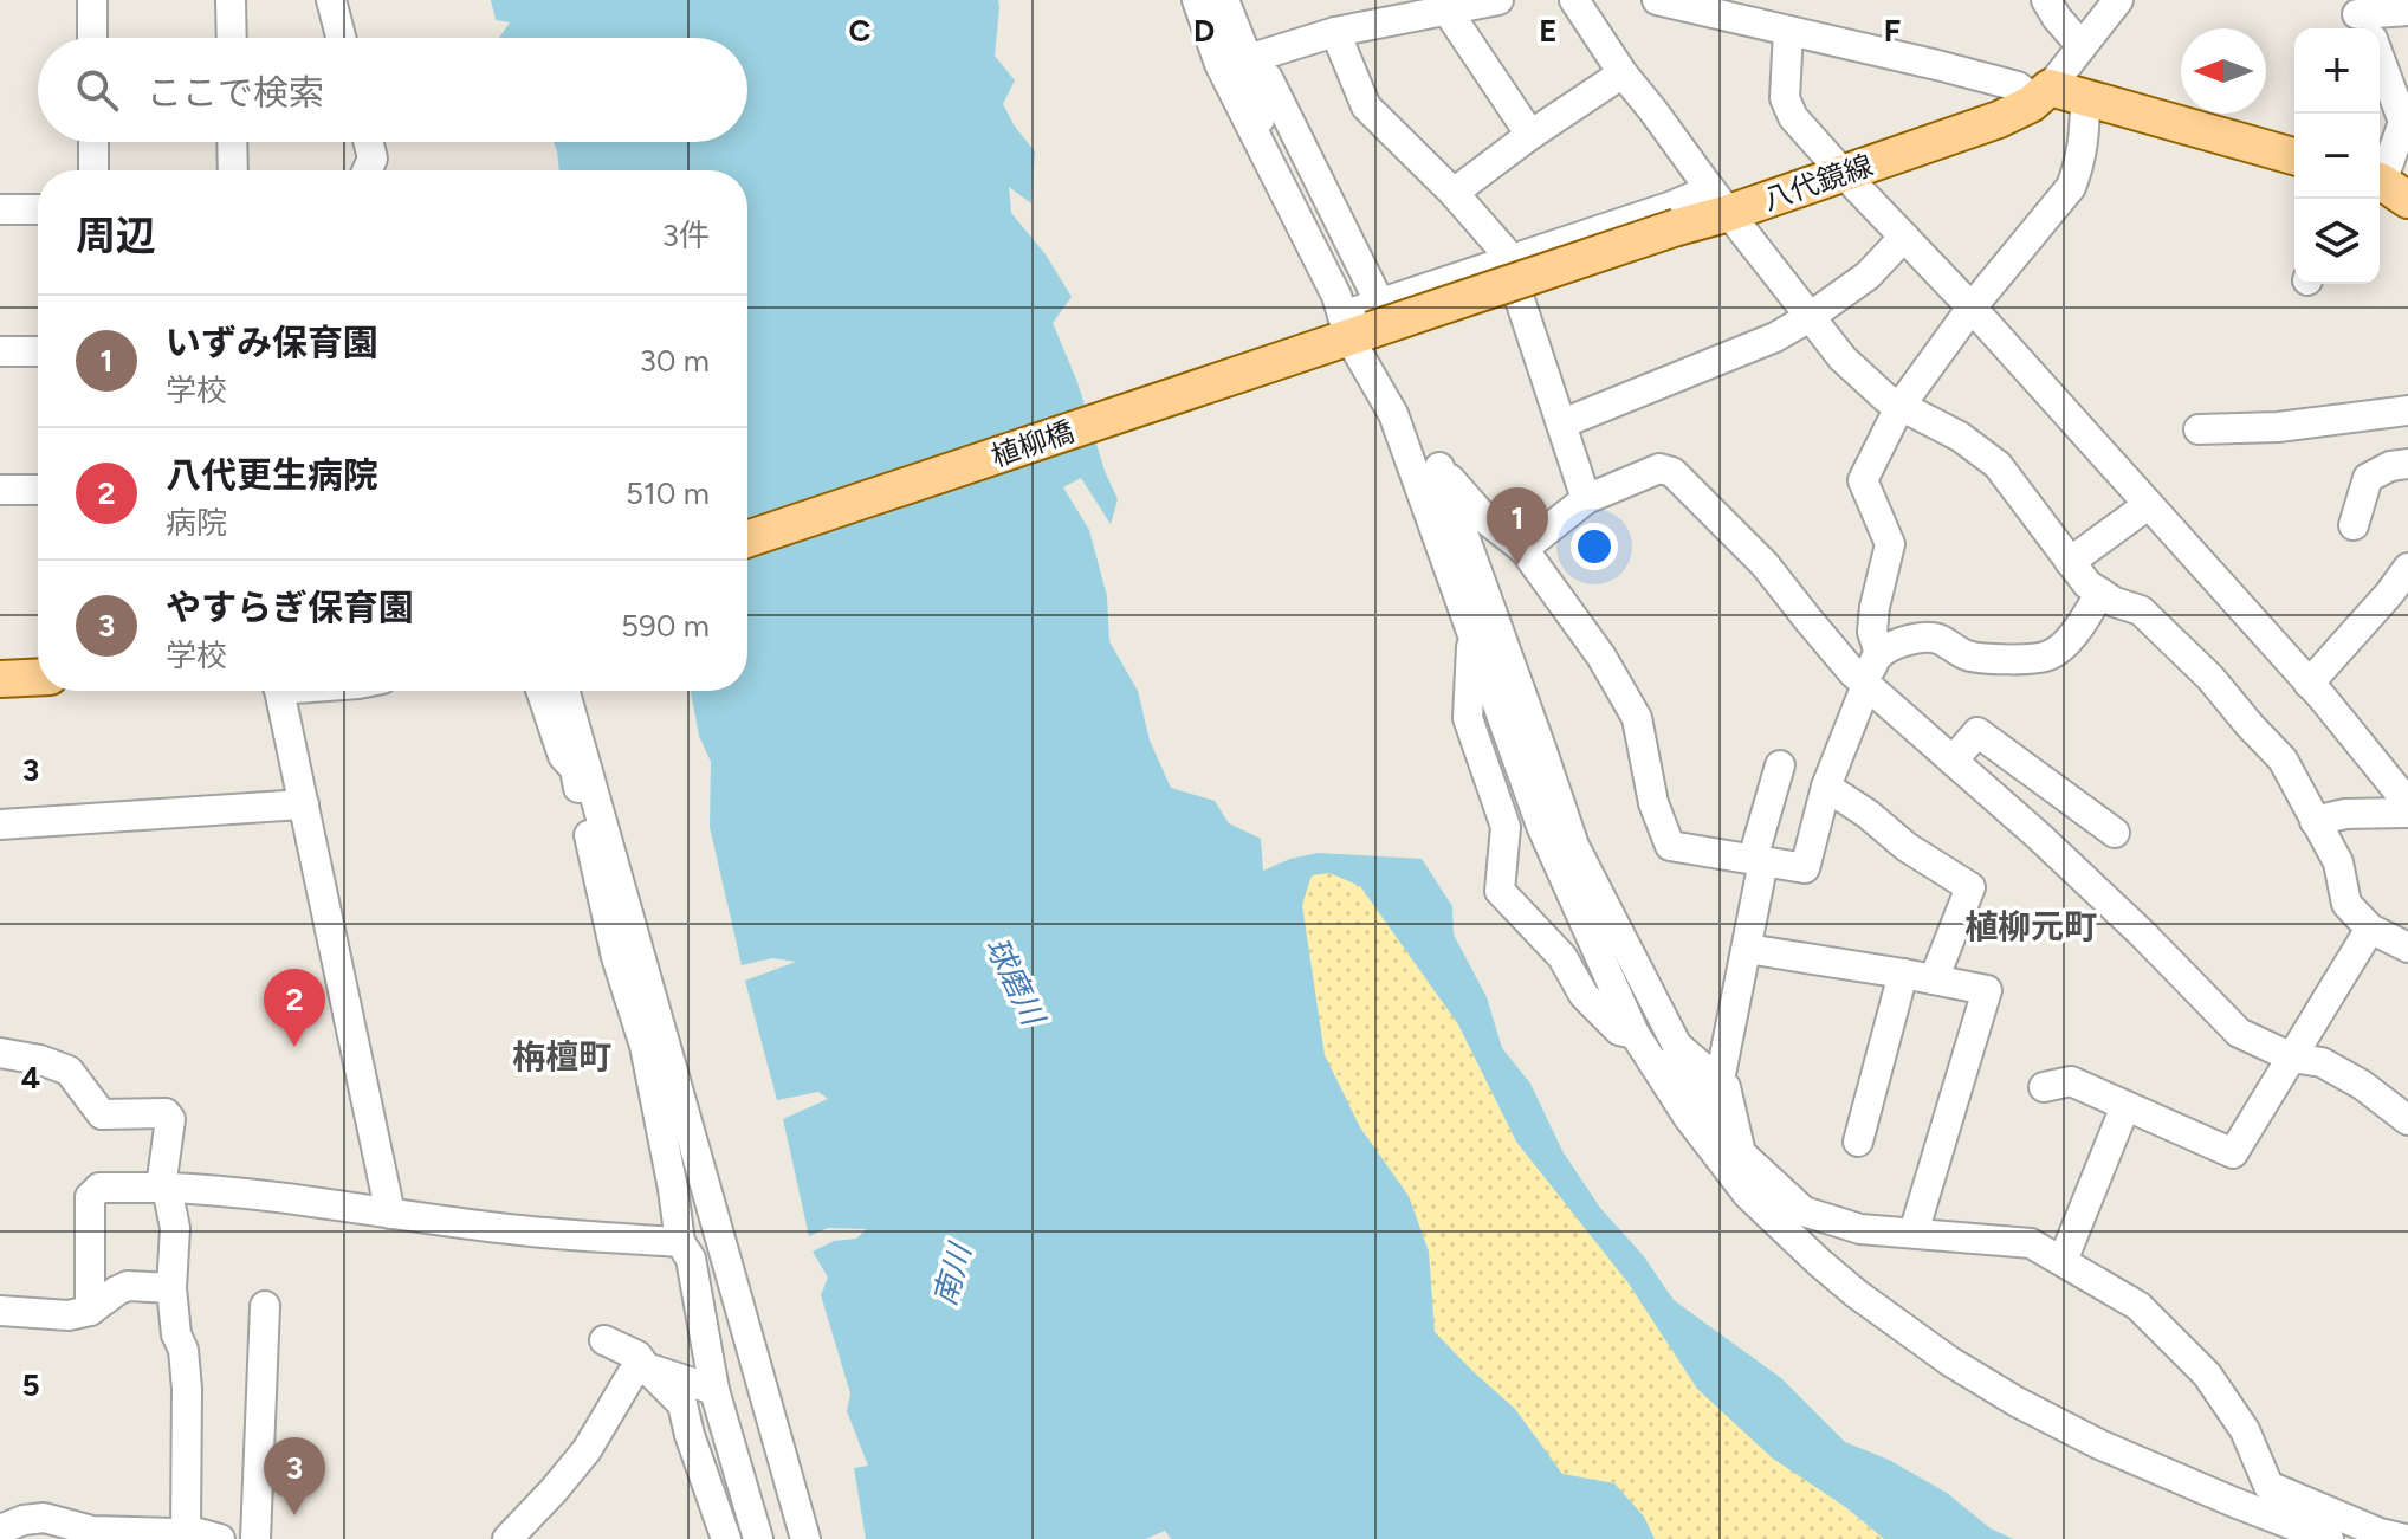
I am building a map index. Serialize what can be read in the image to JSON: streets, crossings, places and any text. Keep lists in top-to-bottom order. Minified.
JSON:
{"streets":{"main road":["八代鏡線","植柳橋"]},"crossings":[["八代鏡線","植柳橋"]],"districts":["植柳元町","栴檀町"],"water":["球磨川","南川"],"north":"left","page":{"map_buttons":["+","−"],"search":"ここで検索","heading":["周辺","3件"],"list":[{"mark":"1","name":"いずみ保育園","note":"学校","value":"30 m"},{"mark":"2","name":"八代更生病院","note":"病院","value":"510 m"},{"mark":"3","name":"やすらぎ保育園","note":"学校","value":"590 m"}],"pins":["1","2","3"]},"grid":{"columns":["C","D","E","F"],"rows":["3","4","5"]}}
